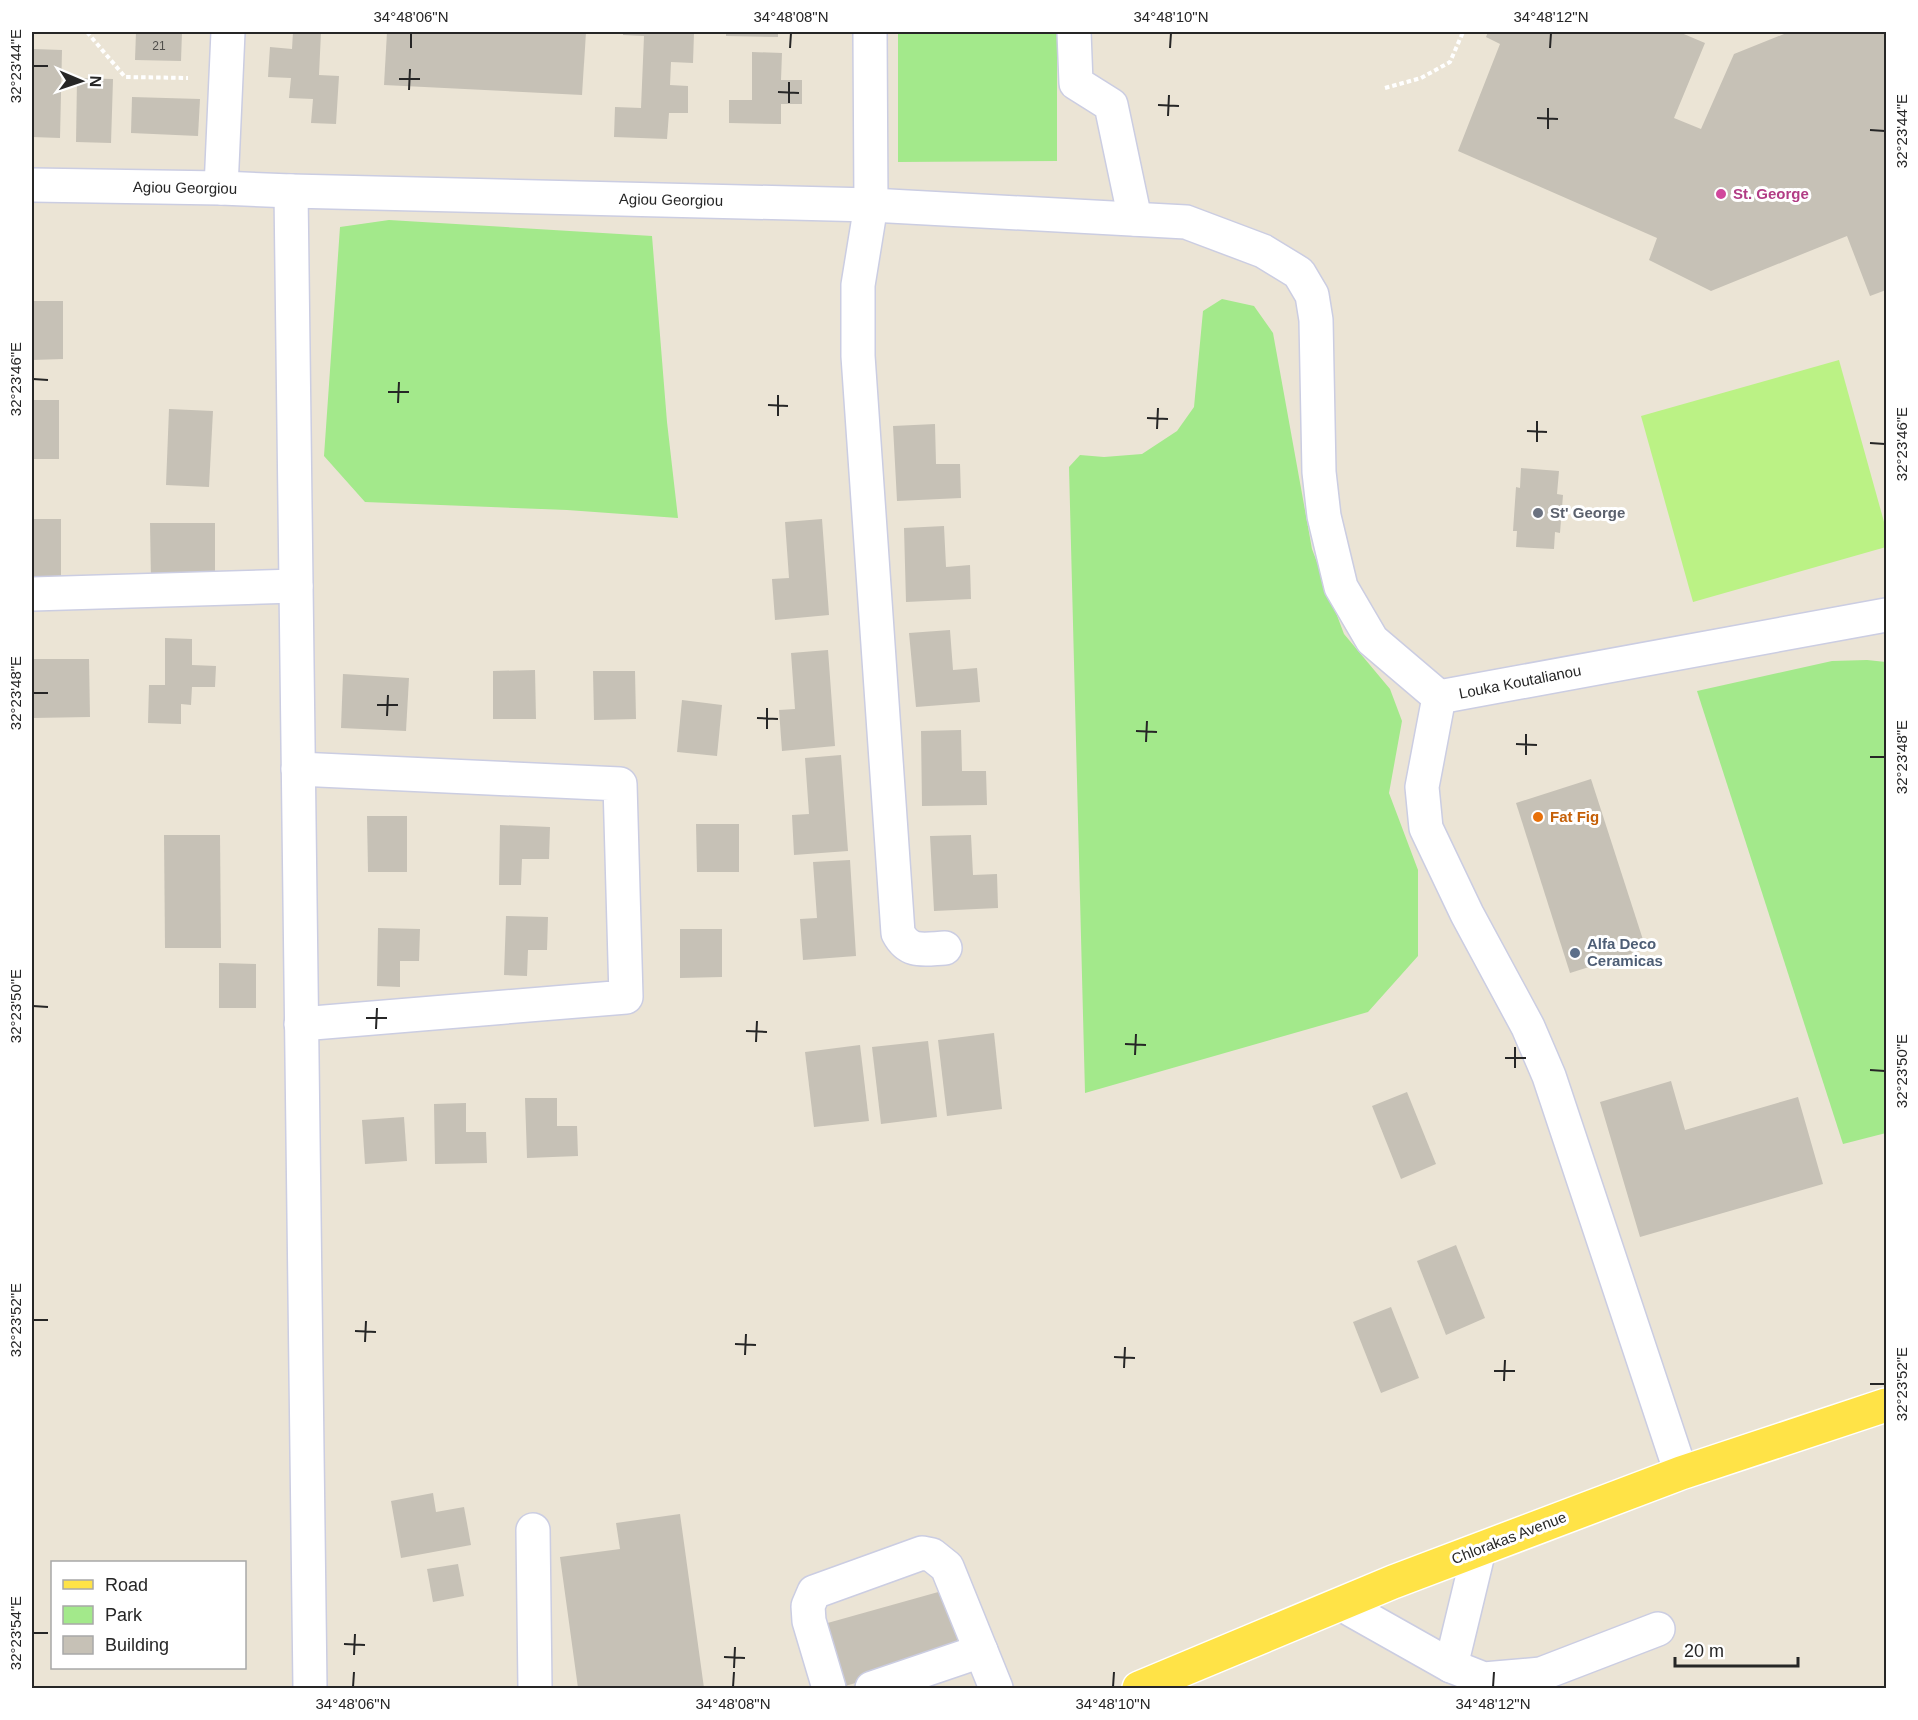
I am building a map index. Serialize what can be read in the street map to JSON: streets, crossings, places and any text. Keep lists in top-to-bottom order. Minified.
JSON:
{"streets":{"main road":["Chlorakas Avenue"],"street":["Agiou Georgiou","Louka Koutalianou"]},"crossings":[["Agiou Georgiou","Louka Koutalianou"]],"places":["St. George","St' George","Fat Fig","Alfa Deco Ceramicas"],"house_numbers":["21"],"legend":["Road","Park","Building"],"scale_bar":"20 m","north":"right","coordinates":["34°48'06\"N","34°48'08\"N","34°48'10\"N","34°48'12\"N","32°23'44\"E","32°23'46\"E","32°23'48\"E","32°23'50\"E","32°23'52\"E","32°23'54\"E"]}
